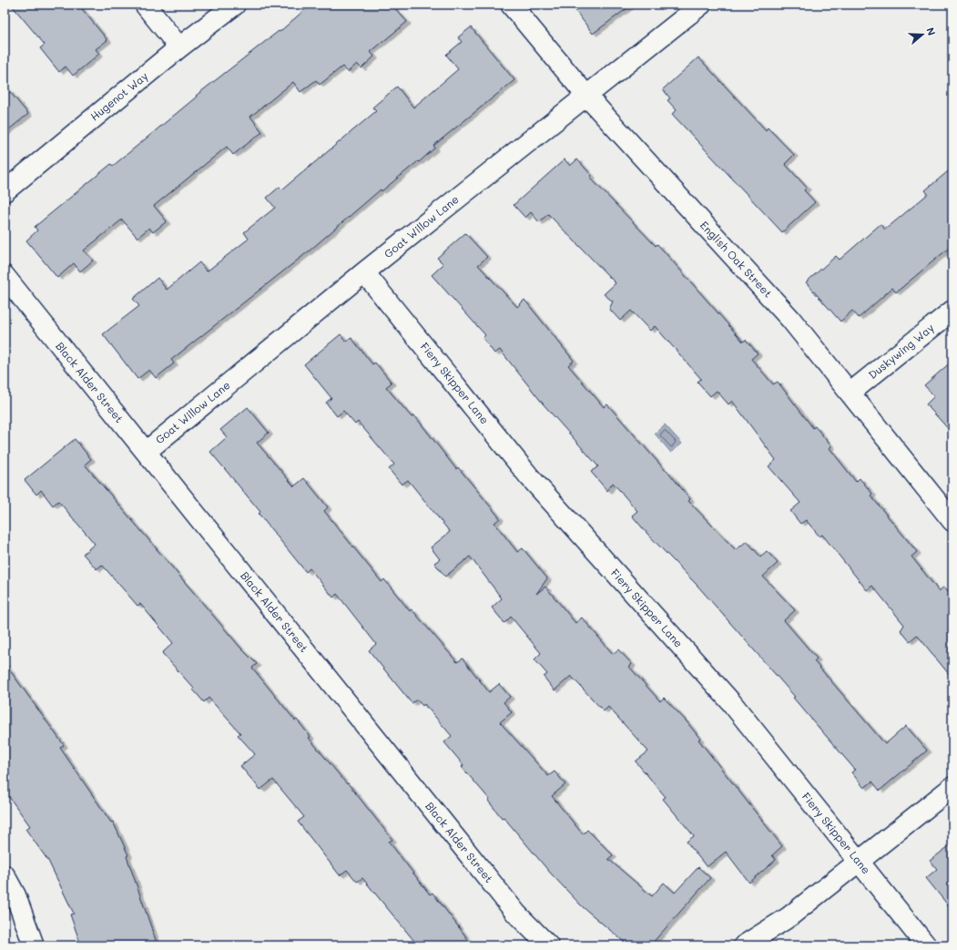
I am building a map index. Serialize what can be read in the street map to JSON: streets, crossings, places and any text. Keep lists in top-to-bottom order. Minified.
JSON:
{"streets":{"street":["Hugenot Way","Goat Willow Lane","English Oak Street","Duskywing Way","Black Alder Street","Fiery Skipper Lane"]},"crossings":[["Goat Willow Lane","English Oak Street"],["Goat Willow Lane","Black Alder Street"],["Goat Willow Lane","Fiery Skipper Lane"],["English Oak Street","Duskywing Way"]],"north":"right"}
